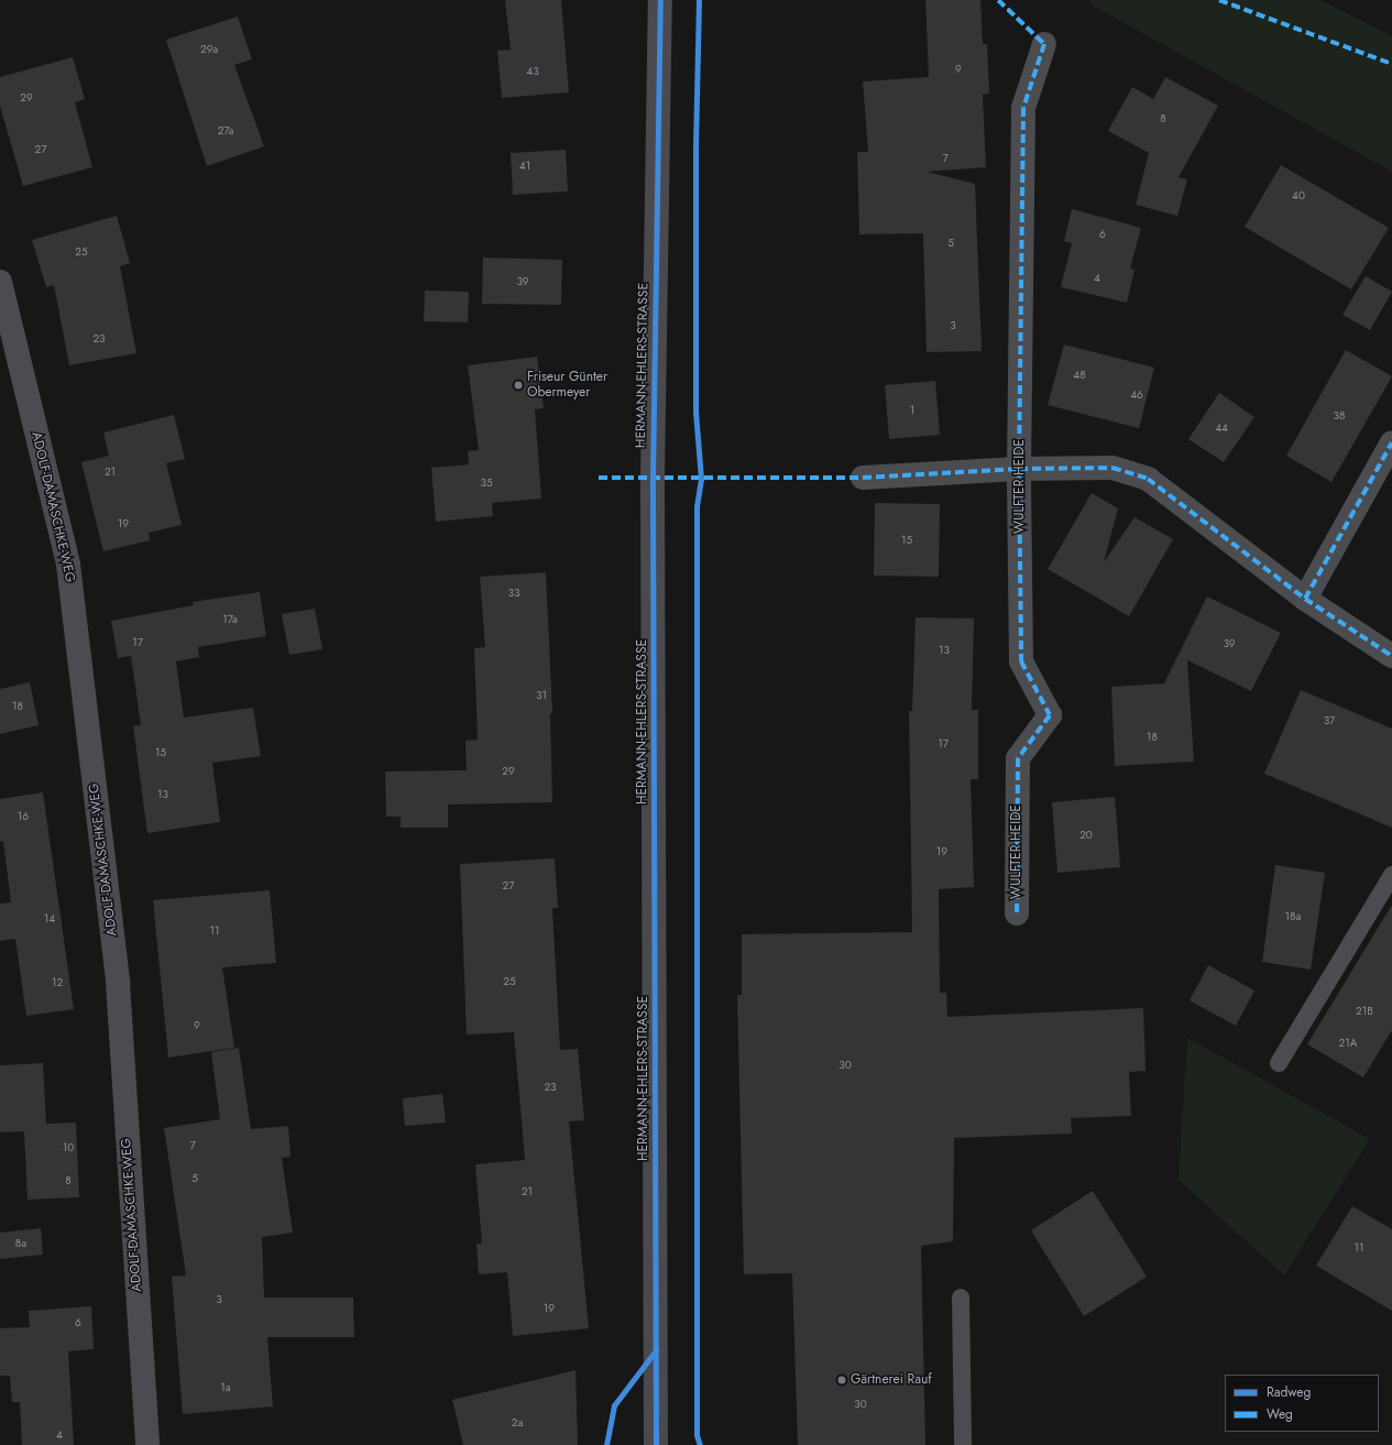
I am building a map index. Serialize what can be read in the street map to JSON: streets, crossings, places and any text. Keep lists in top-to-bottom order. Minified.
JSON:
{"streets":{"street":["HERMANN-EHLERS-STRASSE","WULFTER HEIDE","ADOLF-DAMASCHKE-WEG"]},"places":["Friseur Günter Obermeyer","Gärtnerei Rauf"],"house_numbers":["29a","9","43","29","8","27a","27","7","41","40","6","5","25","4","39","3","23","48","46","1","38","44","21","35","19","15","33","17a","17","39","13","31","18","37","18","17","15","29","13","16","20","19","27","18a","14","11","25","12","21B","9","21A","30","23","7","10","5","8","21","8a","11","3","19","6","1a","30","2a","4"],"legend":["Radweg","Weg"]}
